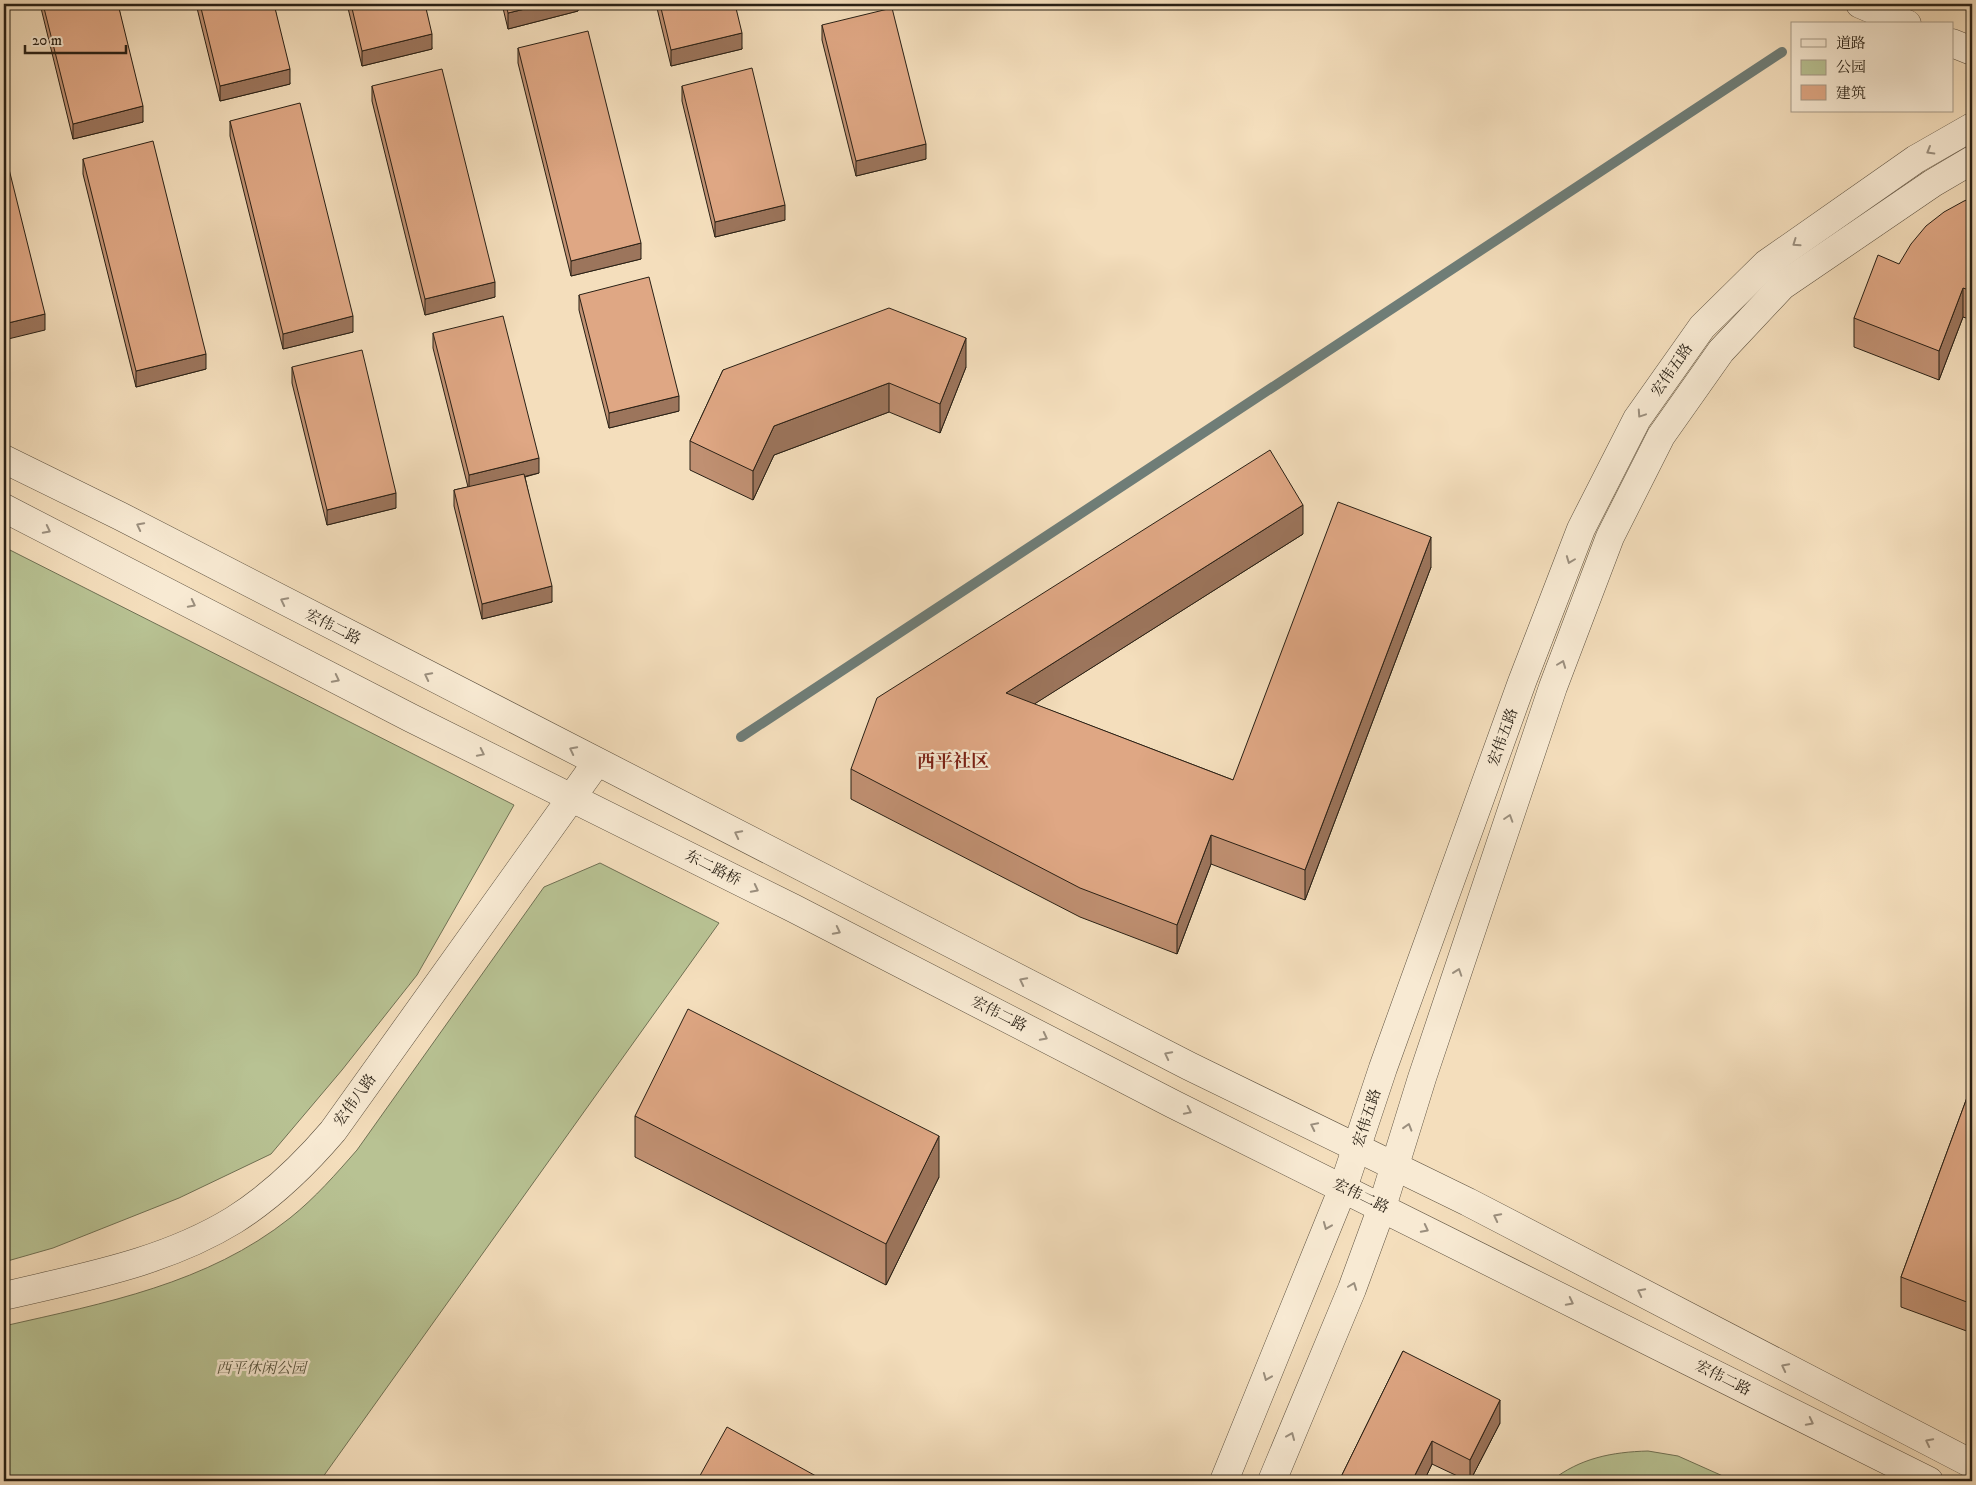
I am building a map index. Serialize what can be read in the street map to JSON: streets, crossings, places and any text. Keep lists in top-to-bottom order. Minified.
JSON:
{"streets":{"street":["宏伟五路","宏伟二路","东二路桥","宏伟八路"]},"crossings":[["宏伟五路","宏伟二路"],["宏伟二路","东二路桥"],["宏伟二路","宏伟八路"],["东二路桥","宏伟八路"]],"one_way":["东二路桥"],"districts":["西平社区"],"parks":["西平休闲公园"],"legend":["道路","公园","建筑"],"scale_bar":"20 m"}
